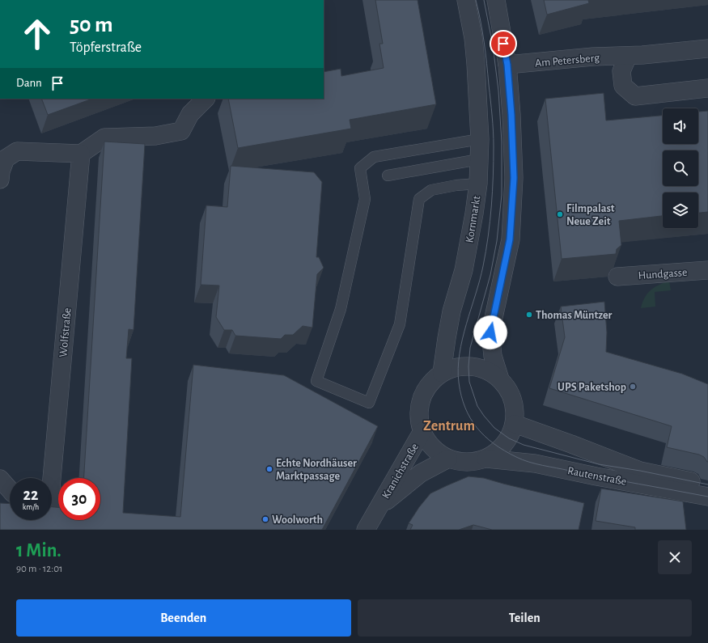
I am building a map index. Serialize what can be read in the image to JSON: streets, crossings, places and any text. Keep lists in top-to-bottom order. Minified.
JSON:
{"streets":{"street":["Am Petersberg","Kornmarkt","Hundgasse","Wolfstraße","Kranichstraße","Rautenstraße"]},"crossings":[["Kornmarkt","Kranichstraße"],["Kornmarkt","Rautenstraße"],["Kranichstraße","Rautenstraße"]],"districts":["Zentrum"],"places":["Filmpalast Neue Zeit","Thomas Müntzer","UPS Paketshop","Echte Nordhäuser Marktpassage","Woolworth"],"page":{"turn":["50 m","Töpferstraße"],"then":"Dann","speed":"22 km/h","limit":"30","heading":["1 Min.","90 m · 12:01"],"buttons":["Beenden","Teilen"]}}
